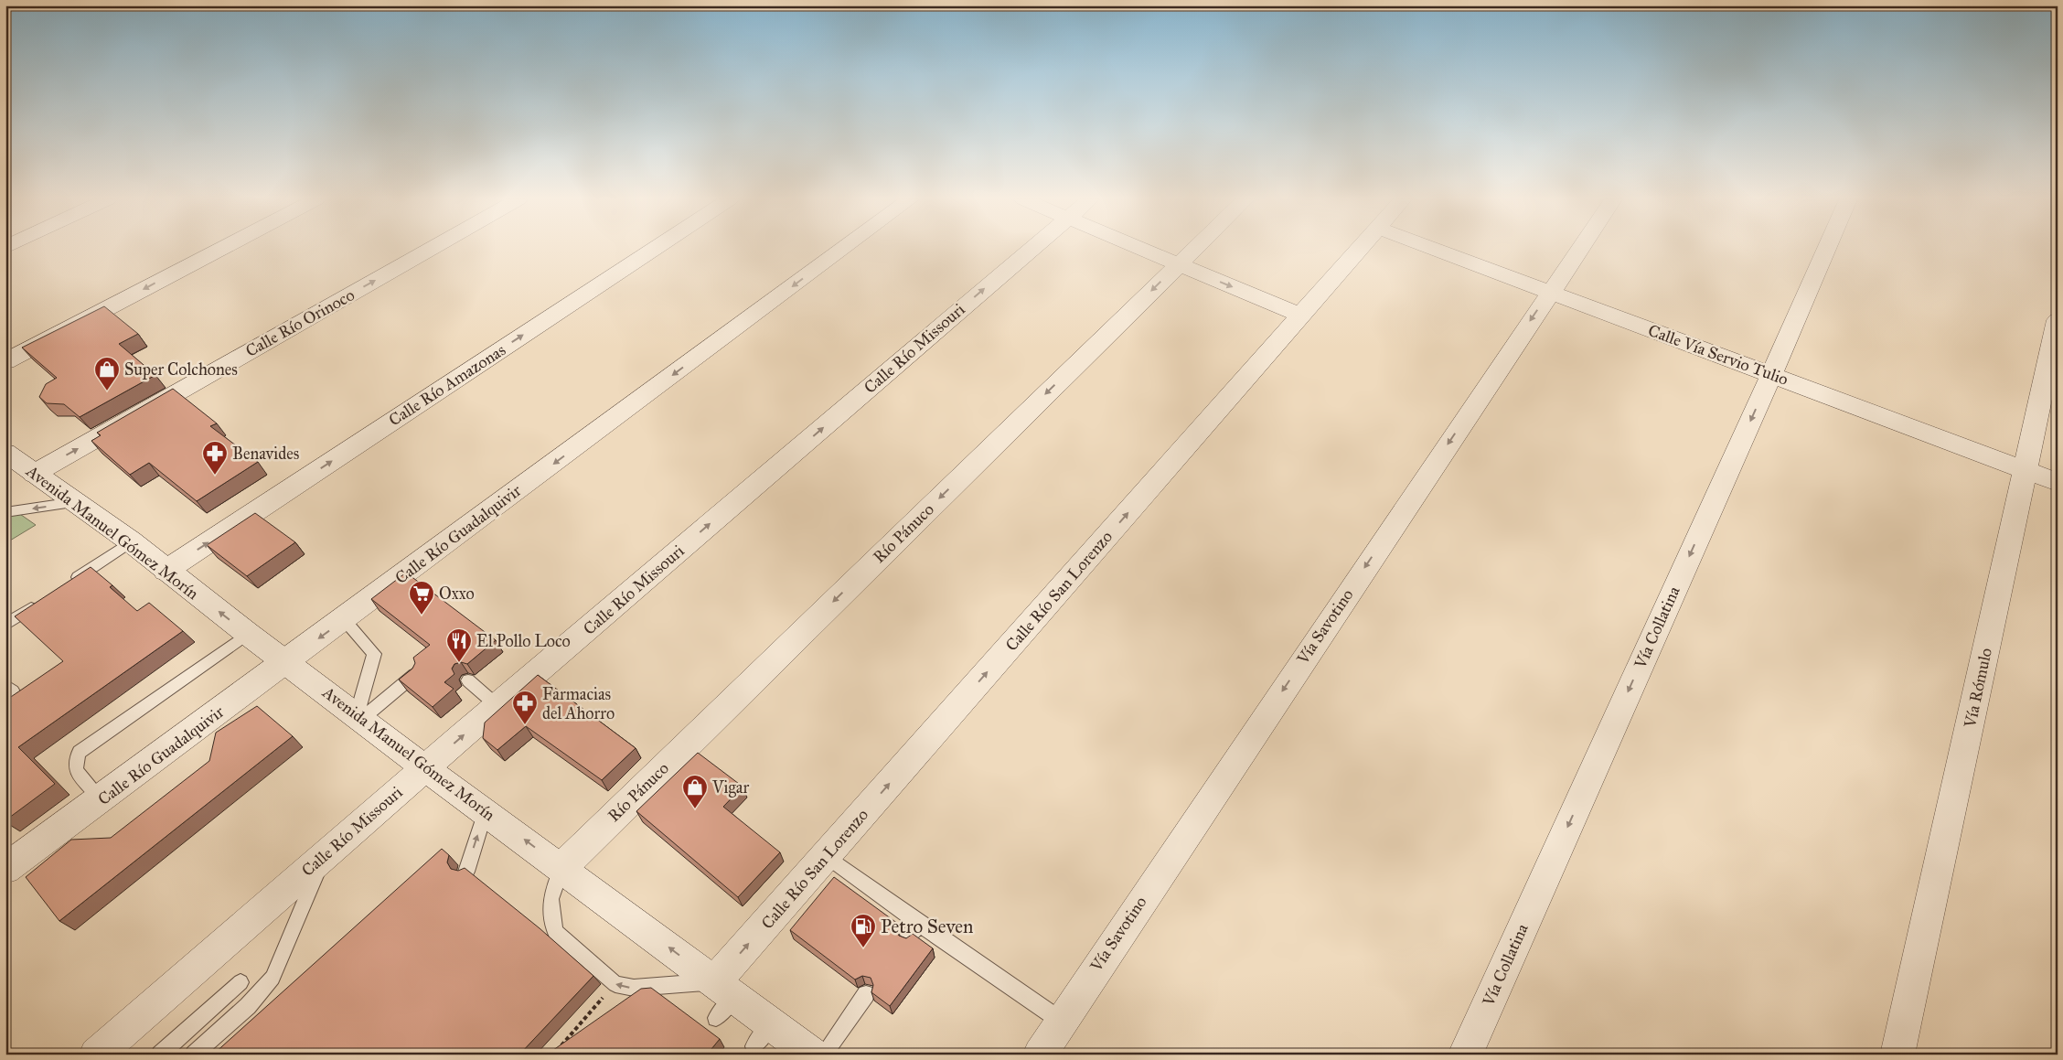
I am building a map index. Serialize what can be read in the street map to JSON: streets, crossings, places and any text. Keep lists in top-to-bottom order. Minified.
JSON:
{"streets":{"street":["Calle Río Orinoco","Calle Río Missouri","Calle Vía Servio Tulio","Calle Río Amazonas","Avenida Manuel Gómez Morín","Río Pánuco","Calle Río Guadalquivir","Calle Río San Lorenzo","Vía Savotino","Vía Collatina","Vía Rómulo"]},"crossings":[["Calle Río Orinoco","Avenida Manuel Gómez Morín"],["Calle Río Missouri","Avenida Manuel Gómez Morín"],["Calle Vía Servio Tulio","Vía Savotino"],["Calle Vía Servio Tulio","Vía Collatina"],["Calle Vía Servio Tulio","Vía Rómulo"],["Calle Río Amazonas","Avenida Manuel Gómez Morín"],["Avenida Manuel Gómez Morín","Río Pánuco"],["Avenida Manuel Gómez Morín","Calle Río Guadalquivir"],["Avenida Manuel Gómez Morín","Calle Río San Lorenzo"]],"one_way":["Calle Río Missouri","Calle Río Amazonas","Avenida Manuel Gómez Morín","Río Pánuco","Calle Río Guadalquivir","Calle Río San Lorenzo","Vía Savotino","Vía Collatina"],"places":{"shop":["Super Colchones","Vigar"],"pharmacy":["Benavides","Farmacias del Ahorro"],"supermarket":["Oxxo"],"restaurant":["El Pollo Loco"],"fuel station":["Petro Seven"]}}
